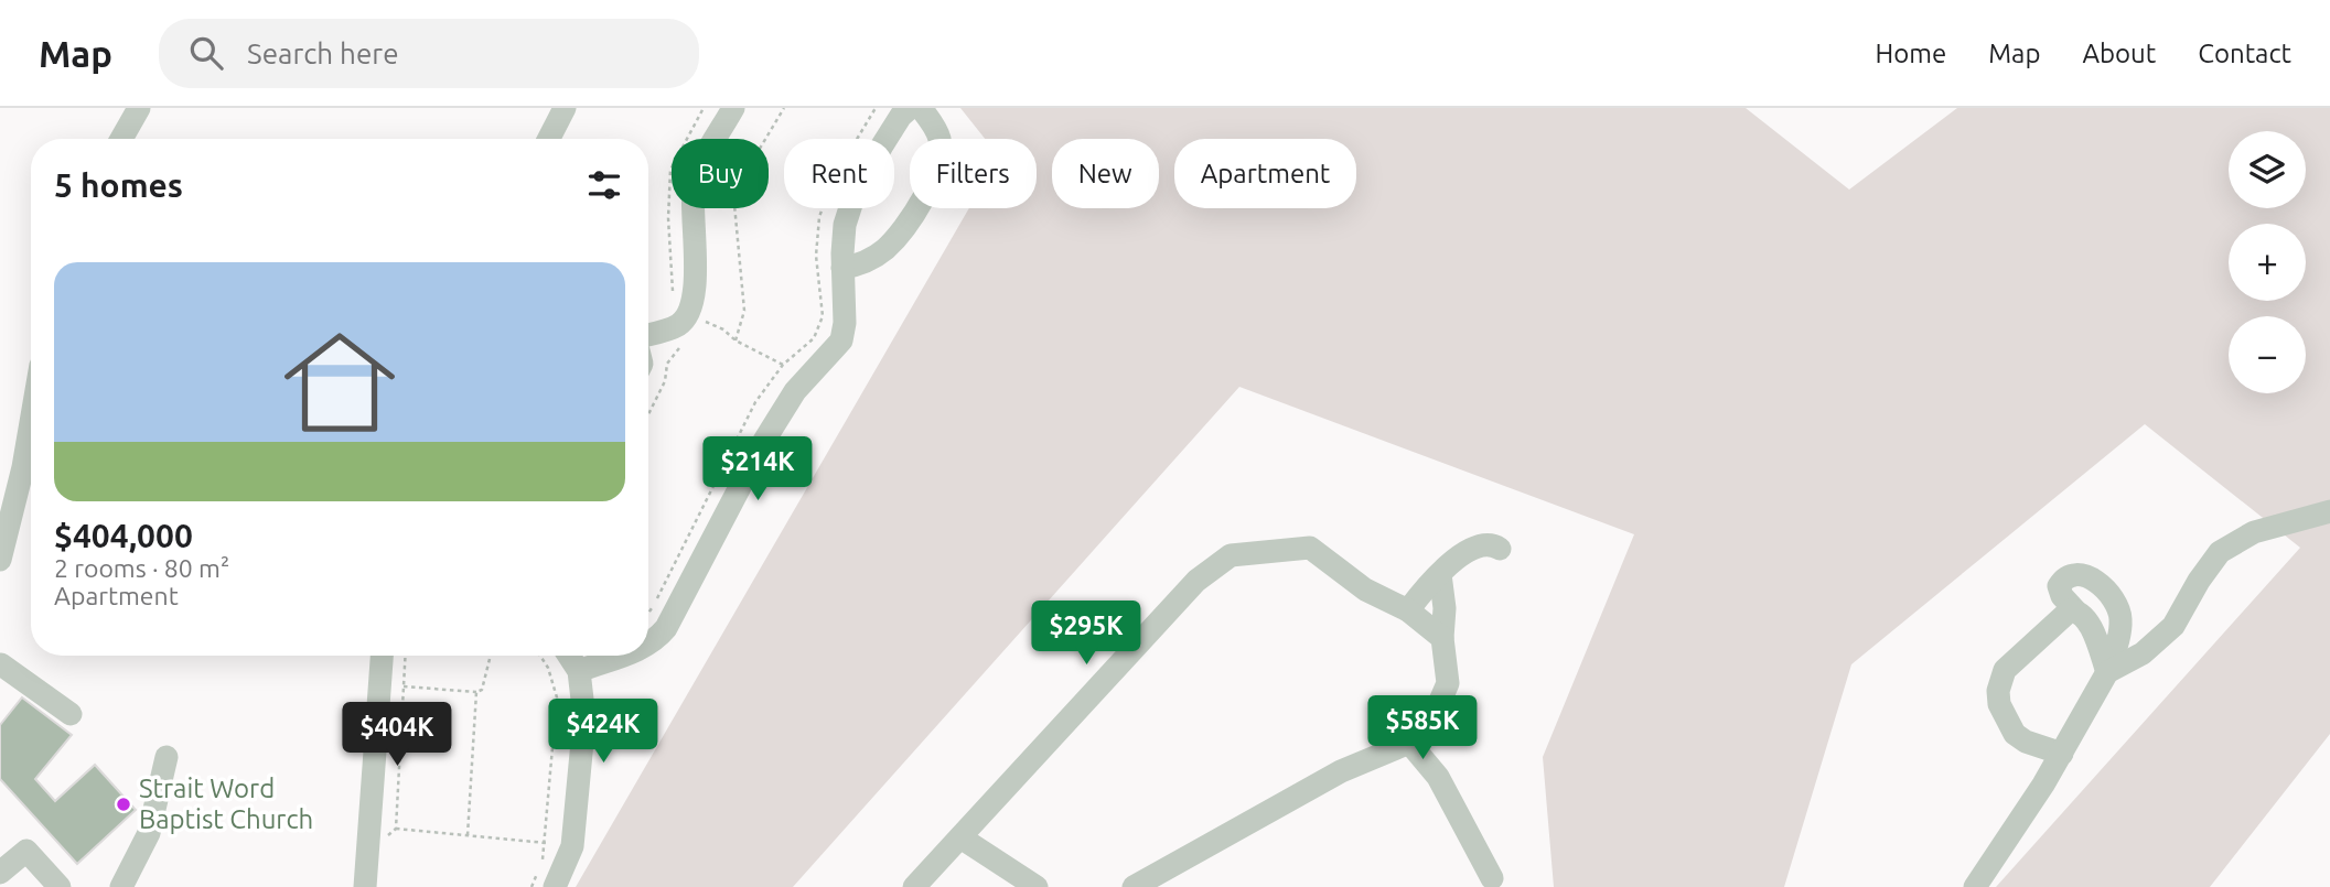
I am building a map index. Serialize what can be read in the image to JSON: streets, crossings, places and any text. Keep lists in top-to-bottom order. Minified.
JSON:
{"places":["Strait Word Baptist Church"],"page":{"header":"Map","search":"Search here","nav":["Home","Map","About","Contact"],"map_buttons":["+","−"],"chip":["Buy","Rent","Filters","New","Apartment"],"heading":"5 homes","list":[{"name":"$404,000","note":"2 rooms · 80 m² · Apartment"}],"price":["$214K","$295K","$585K","$424K","$404K"]}}
